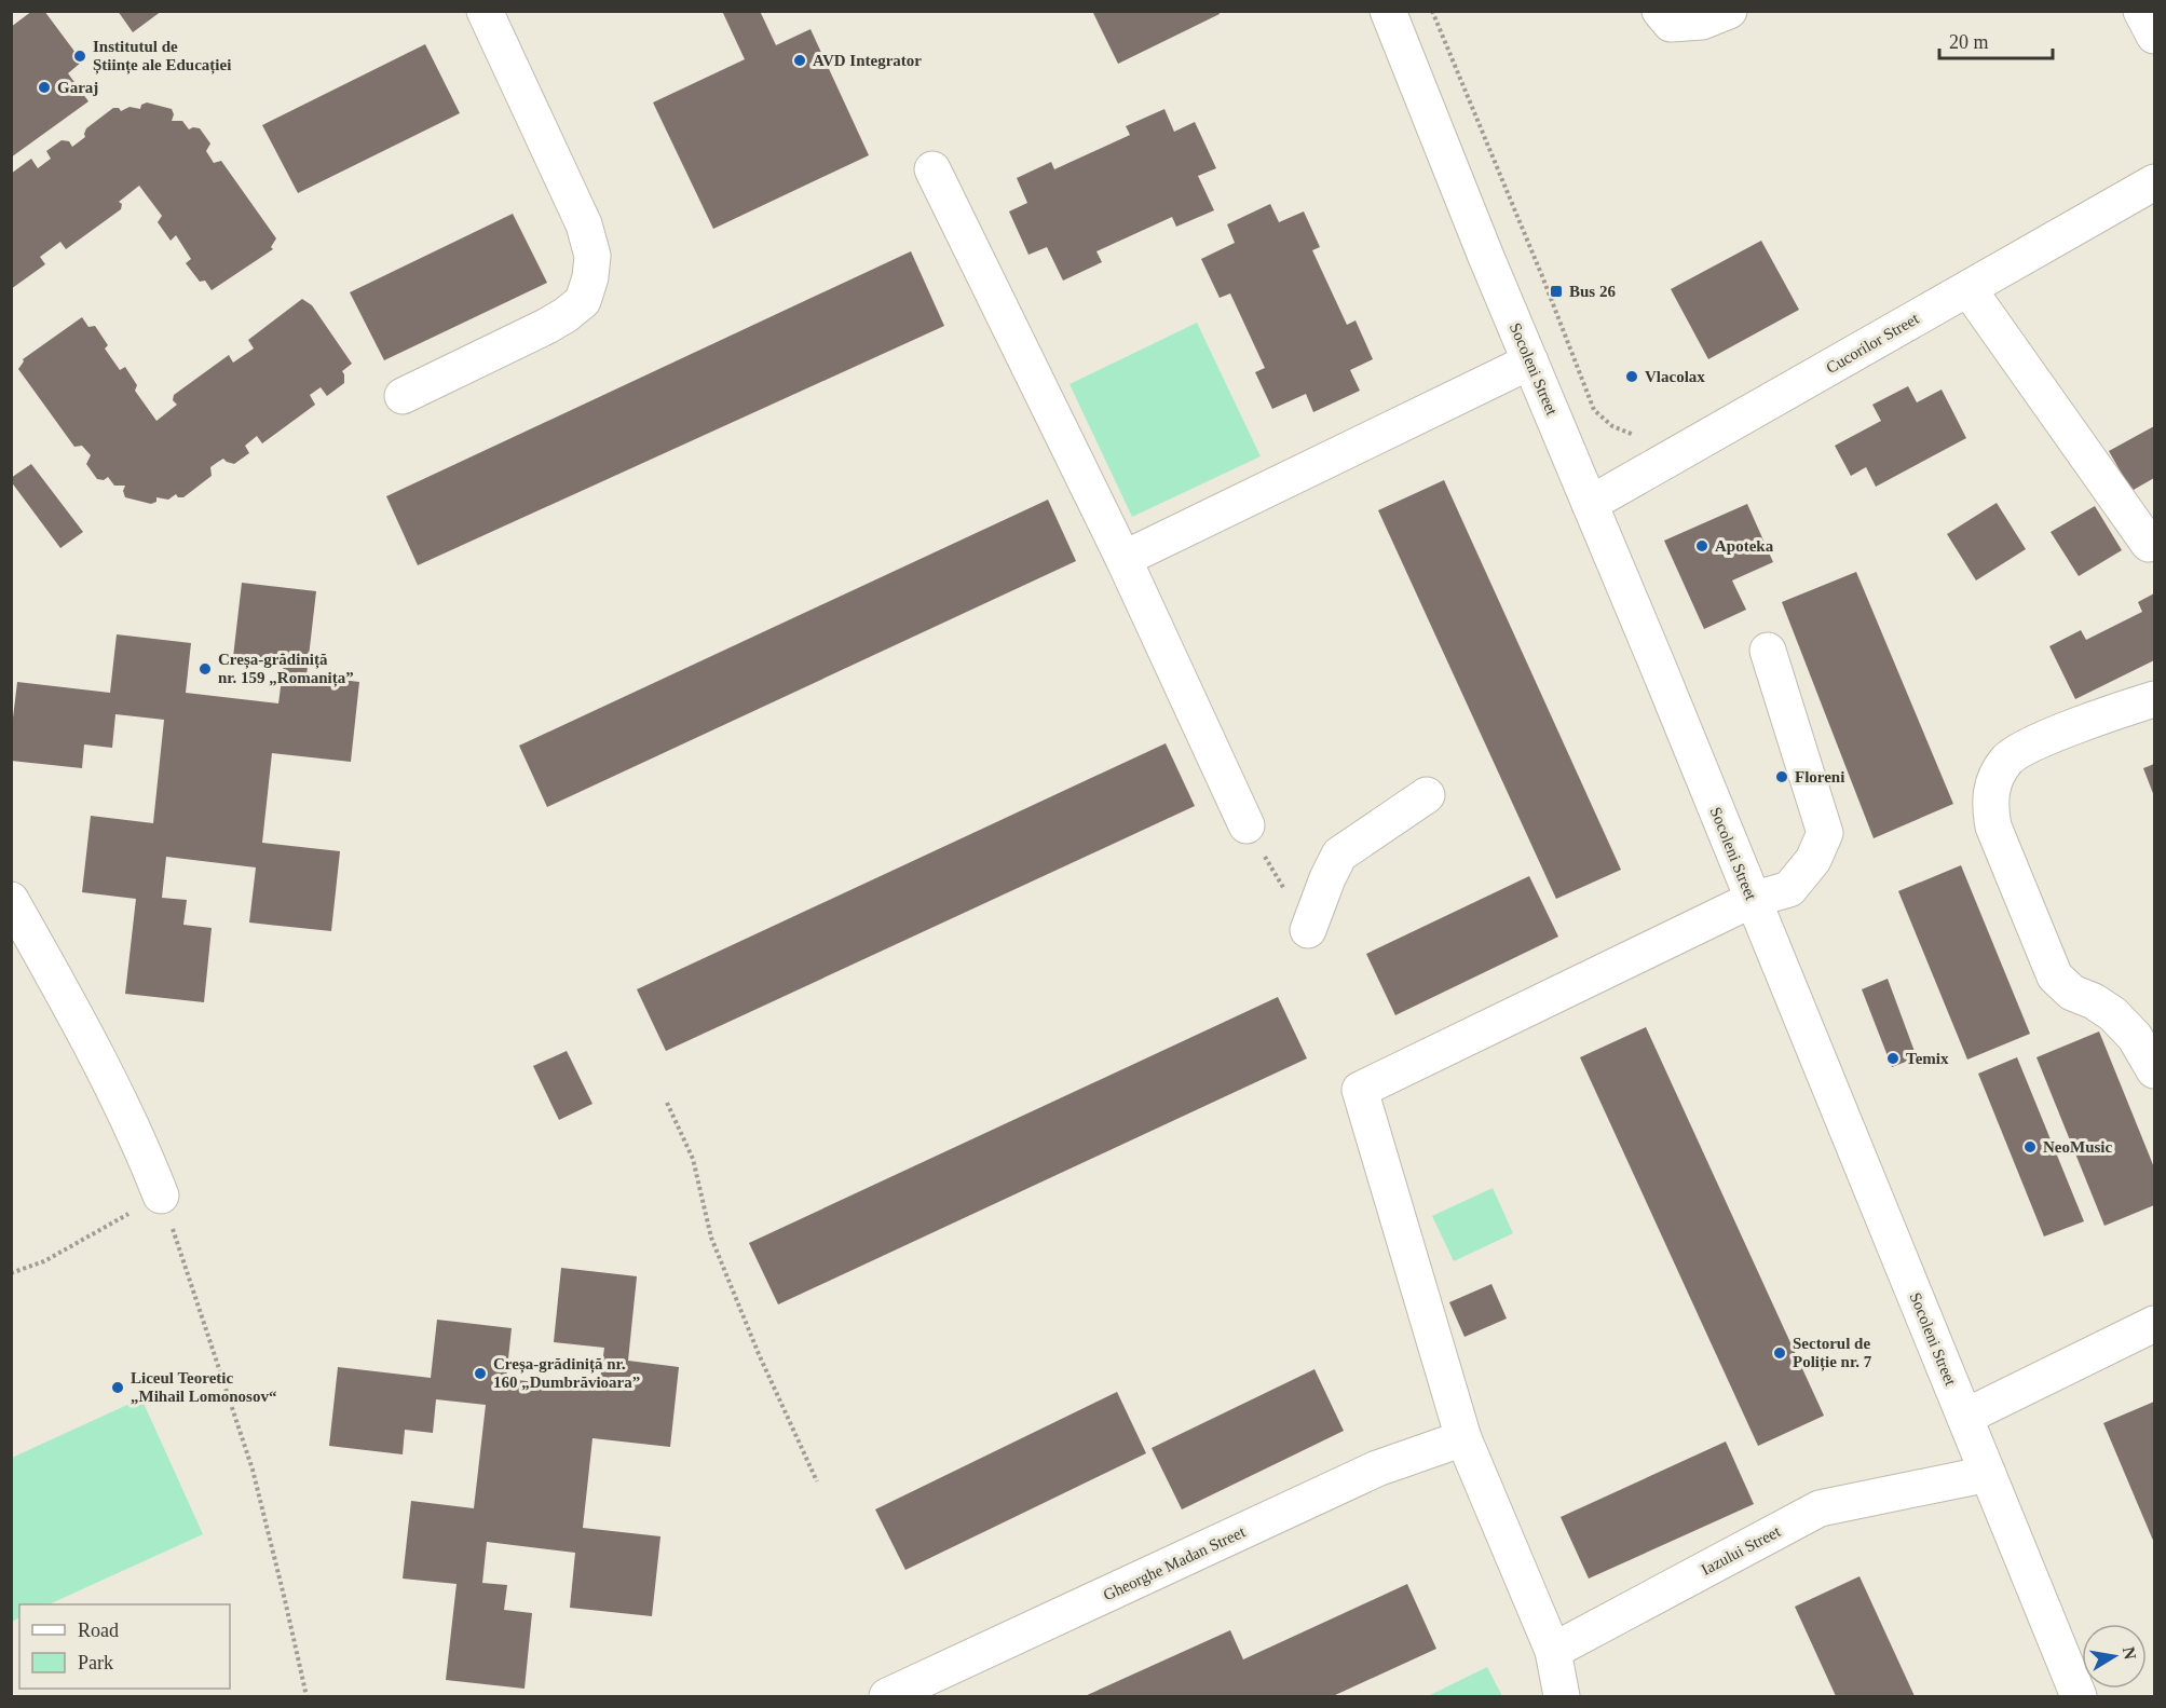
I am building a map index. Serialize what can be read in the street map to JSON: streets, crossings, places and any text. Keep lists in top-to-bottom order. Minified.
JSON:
{"streets":{"main road":["Cucorilor Street","Socoleni Street","Iazului Street","Gheorghe Madan Street"]},"crossings":[["Cucorilor Street","Socoleni Street"],["Socoleni Street","Iazului Street"]],"places":{"other":["Institutul de Științe ale Educației","AVD Integrator","Garaj","Vlacolax","Apoteka","Creșa-grădiniță nr. 159 „Romanița”","Floreni","Temix","NeoMusic","Sectorul de Poliție nr. 7","Creșa-grădiniță nr. 160 „Dumbrăvioara”","Liceul Teoretic „Mihail Lomonosov“"],"transit":["Bus 26"]},"legend":["Road","Park"],"scale_bar":"20 m","north":"right"}
